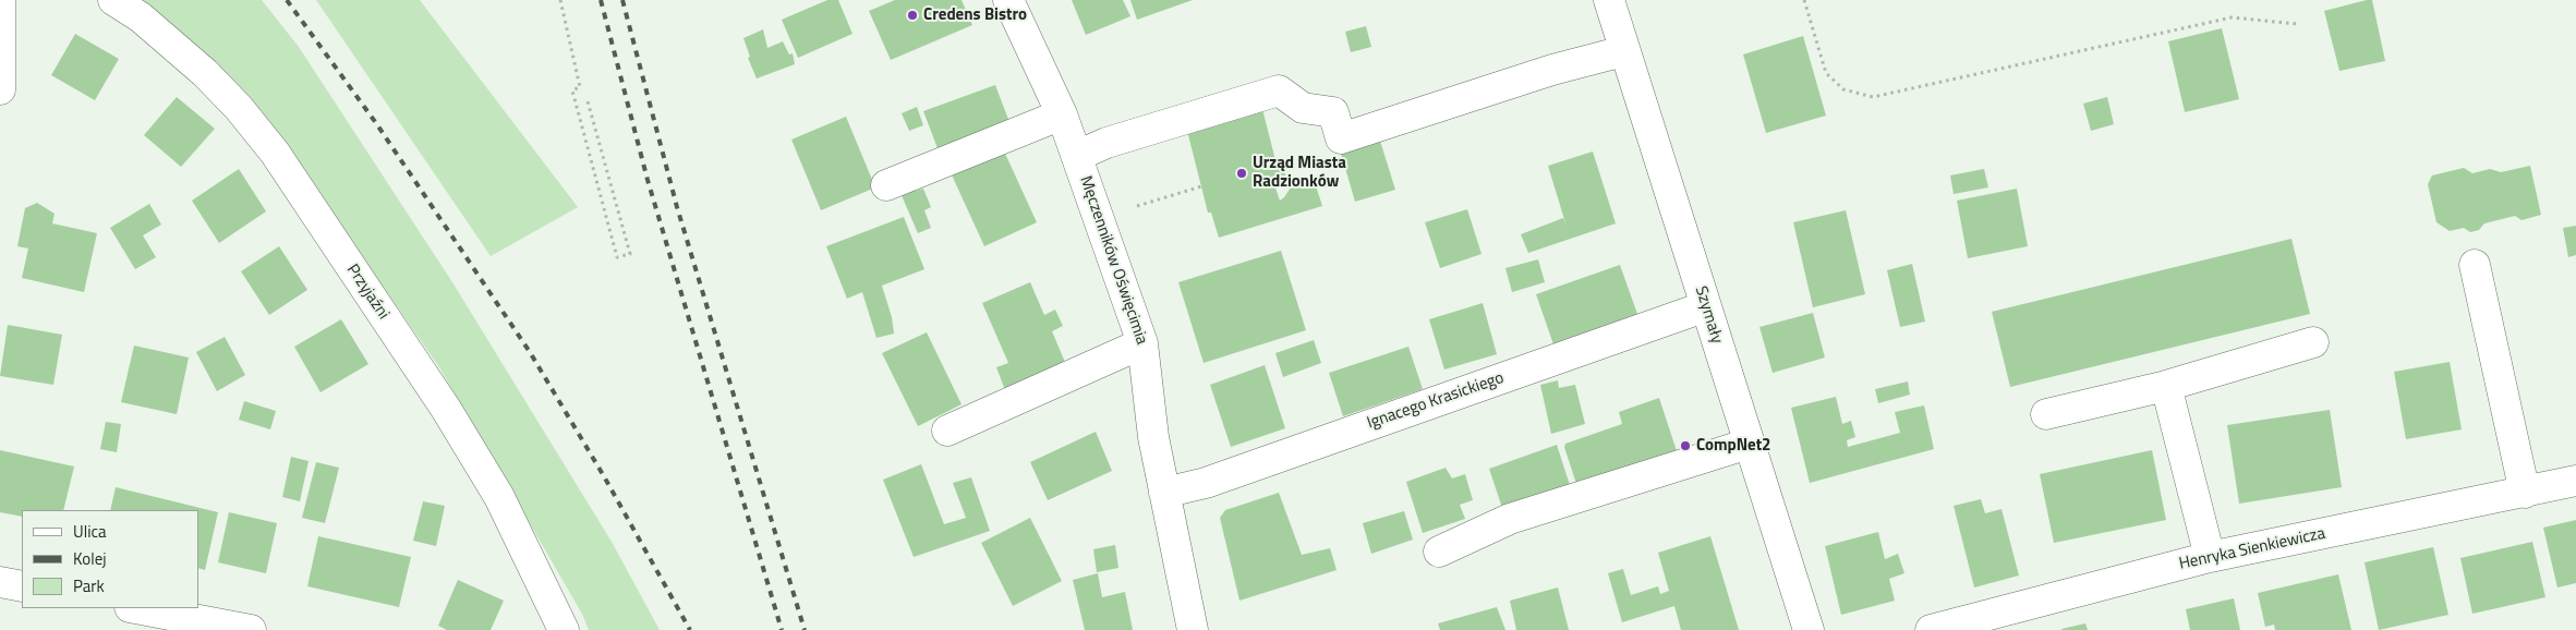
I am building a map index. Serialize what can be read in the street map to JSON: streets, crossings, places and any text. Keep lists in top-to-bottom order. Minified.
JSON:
{"streets":{"street":["Męczenników Oświęcimia","Przyjaźni","Szymały","Ignacego Krasickiego","Henryka Sienkiewicza"]},"crossings":[["Męczenników Oświęcimia","Ignacego Krasickiego"],["Szymały","Ignacego Krasickiego"]],"places":["Credens Bistro","Urząd Miasta Radzionków","CompNet2"],"legend":["Ulica","Kolej","Park"]}
